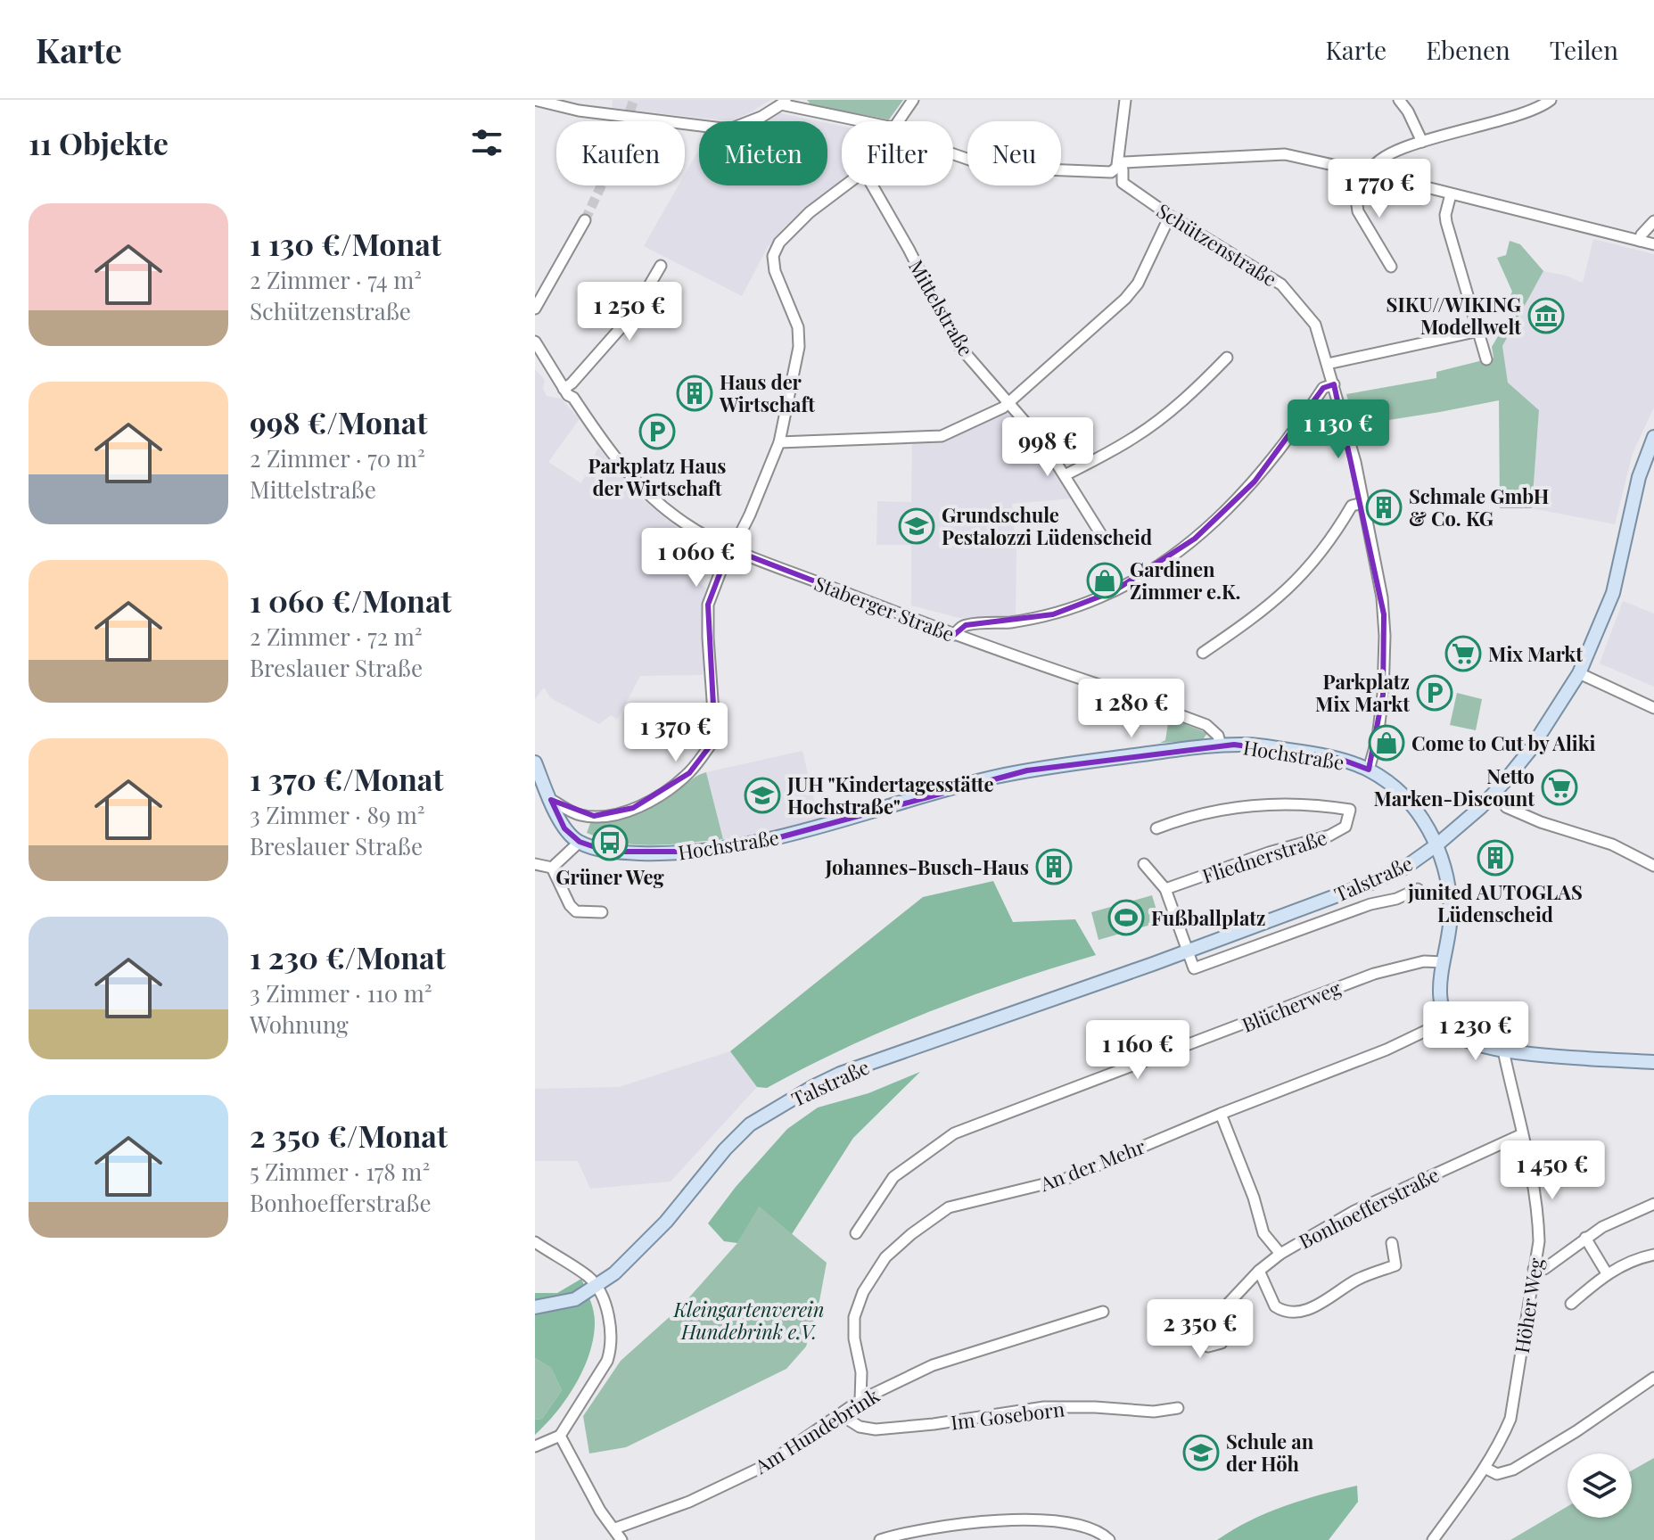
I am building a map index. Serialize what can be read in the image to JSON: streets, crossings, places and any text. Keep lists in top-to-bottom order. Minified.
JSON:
{"streets":{"main road":["Hochstraße","Talstraße"],"street":["Schützenstraße","Mittelstraße","Staberger Straße","Fliednerstraße","Blücherweg","An der Mehr","Bonhoefferstraße","Höher Weg","Im Goseborn","Am Hundebrink"]},"crossings":[["Schützenstraße","Hochstraße"],["Staberger Straße","Hochstraße"],["Hochstraße","Talstraße"],["Hochstraße","Blücherweg"],["Hochstraße","An der Mehr"],["An der Mehr","Am Hundebrink"],["Bonhoefferstraße","Höher Weg"],["Im Goseborn","Am Hundebrink"]],"parks":["Kleingartenverein Hundebrink e.V."],"places":{"museum":["SIKU//WIKING Modellwelt"],"building":["Haus der Wirtschaft","Schmale GmbH & Co. KG","junited AUTOGLAS Lüdenscheid","Johannes-Busch-Haus"],"parking":["Parkplatz Haus der Wirtschaft","Parkplatz Mix Markt"],"school or university":["Grundschule Pestalozzi Lüdenscheid","JUH \"Kindertagesstätte Hochstraße\"","Schule an der Höh"],"shop":["Gardinen Zimmer e.K.","Come to Cut by Aliki"],"supermarket":["Mix Markt","Netto Marken-Discount"],"bus stop":["Grüner Weg"],"sports":["Fußballplatz"]},"page":{"header":"Karte","nav":["Karte","Ebenen","Teilen"],"heading":"11 Objekte","chip":["Kaufen","Mieten","Filter","Neu"],"price":["1 770 €","1 250 €","1 130 €","998 €","1 060 €","1 280 €","1 370 €","1 230 €","1 160 €","1 450 €","2 350 €"],"list":[{"name":"1 130 €/Monat","note":"2 Zimmer · 74 m² · Schützenstraße"},{"name":"998 €/Monat","note":"2 Zimmer · 70 m² · Mittelstraße"},{"name":"1 060 €/Monat","note":"2 Zimmer · 72 m² · Breslauer Straße"},{"name":"1 370 €/Monat","note":"3 Zimmer · 89 m² · Breslauer Straße"},{"name":"1 230 €/Monat","note":"3 Zimmer · 110 m² · Wohnung"},{"name":"2 350 €/Monat","note":"5 Zimmer · 178 m² · Bonhoefferstraße"}]}}
